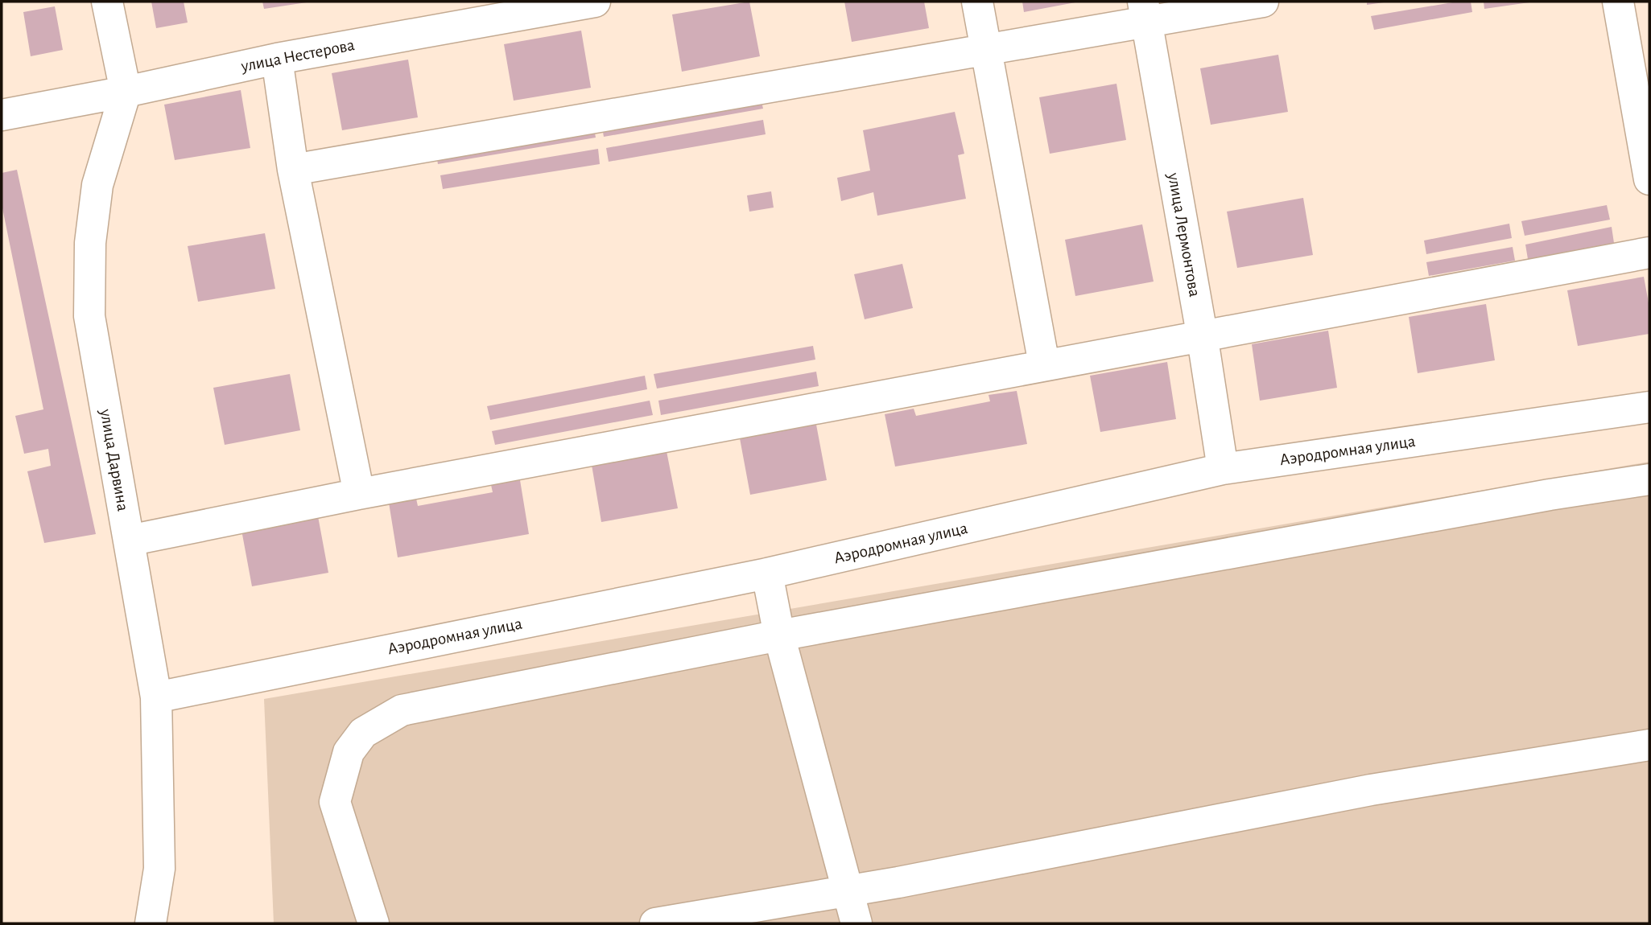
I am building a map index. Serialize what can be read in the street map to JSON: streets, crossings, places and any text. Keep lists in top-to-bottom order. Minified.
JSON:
{"streets":{"street":["улица Нестерова","улица Лермонтова","Аэродромная улица","улица Дарвина"]},"crossings":[["улица Нестерова","улица Дарвина"],["улица Лермонтова","Аэродромная улица"],["Аэродромная улица","улица Дарвина"]]}
